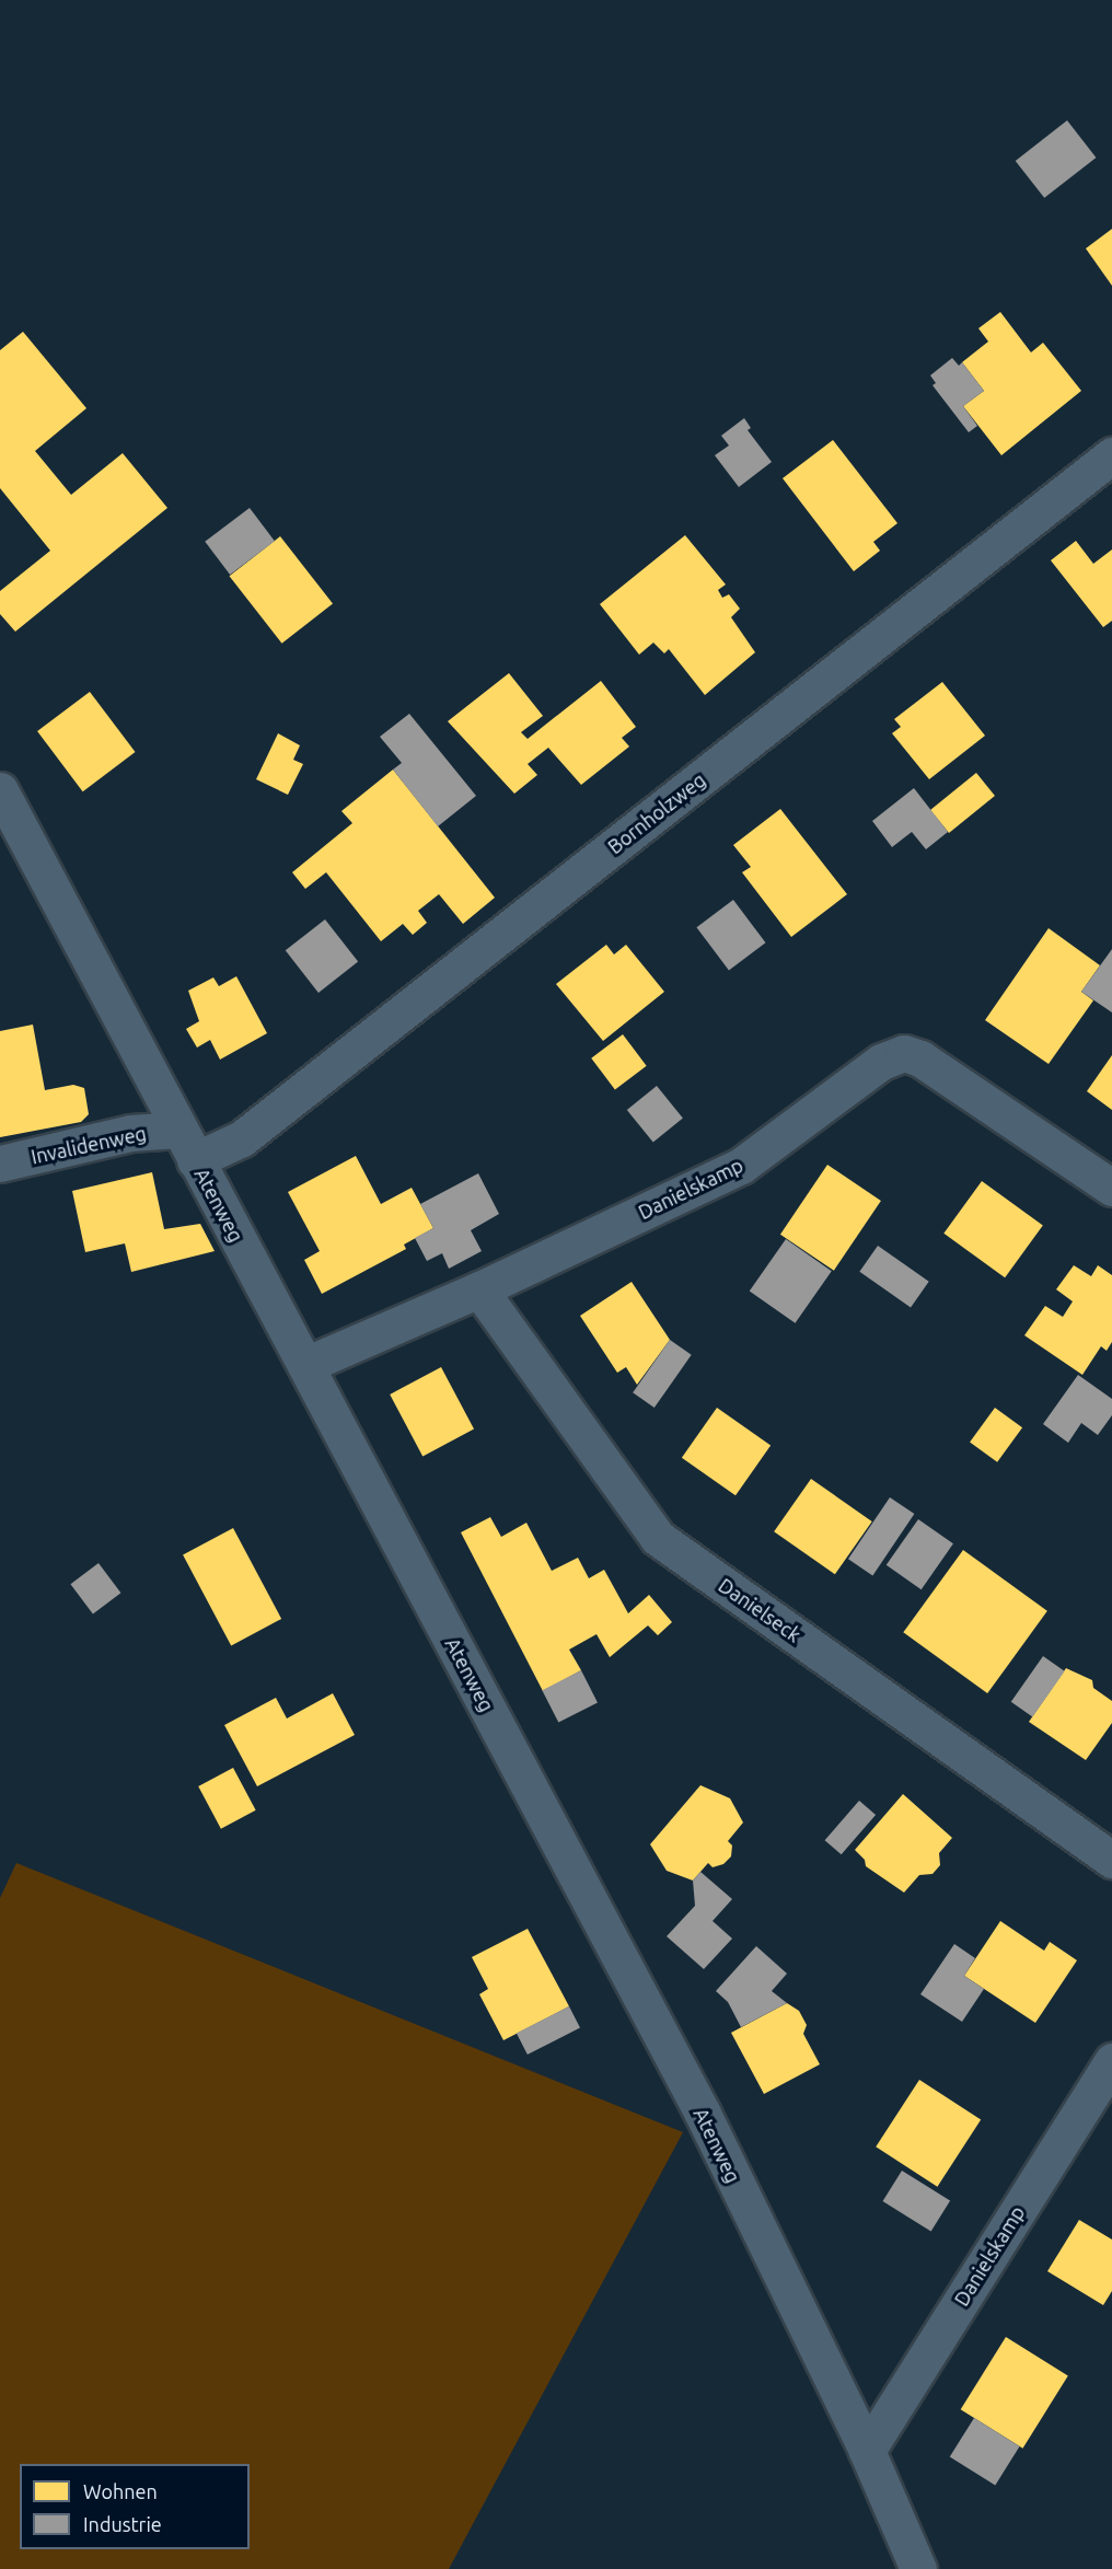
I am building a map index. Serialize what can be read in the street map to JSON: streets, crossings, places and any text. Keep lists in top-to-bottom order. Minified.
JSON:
{"streets":{"street":["Bornholzweg","Invalidenweg","Danielskamp","Atenweg","Danielseck"]},"crossings":[["Bornholzweg","Invalidenweg"],["Bornholzweg","Atenweg"],["Invalidenweg","Atenweg"],["Danielskamp","Atenweg"],["Danielskamp","Danielseck"]],"legend":["Wohnen","Industrie"]}
